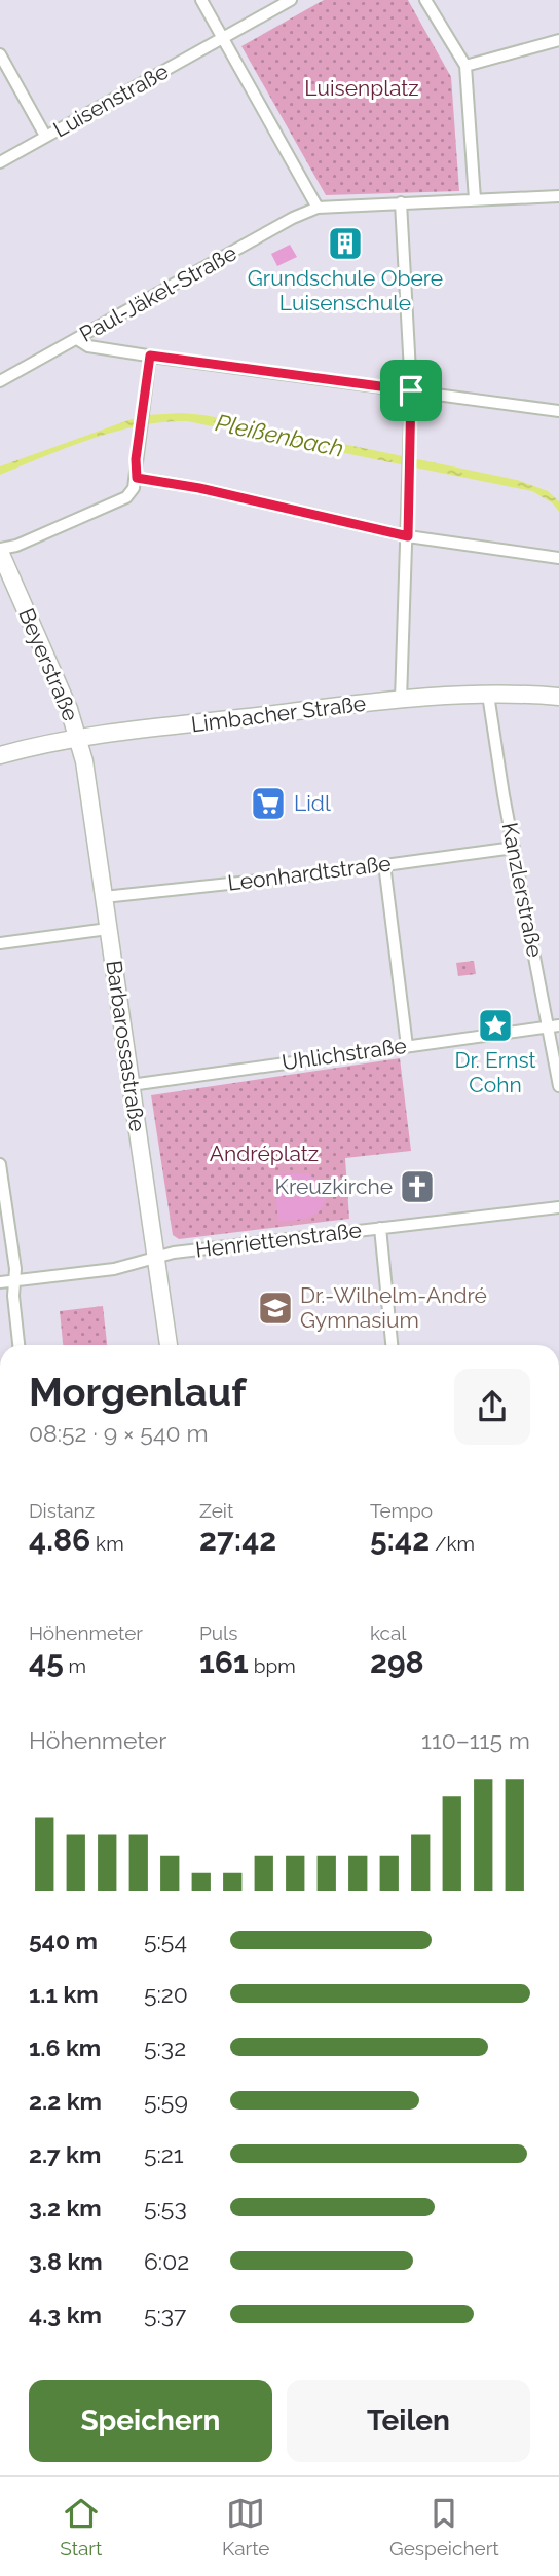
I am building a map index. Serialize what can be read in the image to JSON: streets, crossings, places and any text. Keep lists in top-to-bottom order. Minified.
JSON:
{"streets":{"street":["Luisenstraße","Paul-Jäkel-Straße","Beyerstraße","Limbacher Straße","Leonhardtstraße","Kanzlerstraße","Barbarossastraße","Uhlichstraße","Henriettenstraße"]},"crossings":[["Beyerstraße","Limbacher Straße"],["Beyerstraße","Barbarossastraße"],["Limbacher Straße","Kanzlerstraße"],["Limbacher Straße","Barbarossastraße"],["Leonhardtstraße","Kanzlerstraße"],["Leonhardtstraße","Barbarossastraße"],["Kanzlerstraße","Uhlichstraße"],["Barbarossastraße","Uhlichstraße"],["Barbarossastraße","Henriettenstraße"]],"water":["Pleißenbach"],"parks":["Luisenplatz","Andréplatz"],"places":{"building":["Grundschule Obere Luisenschule"],"supermarket":["Lidl"],"place":["Dr. Ernst Cohn"],"church":["Kreuzkirche"],"school or university":["Dr.-Wilhelm-André Gymnasium"]},"page":{"heading":["Morgenlauf","08:52 · 9 × 540 m"],"stats":[["Distanz","4.86 km"],["Zeit","27:42"],["Tempo","5:42 /km"],["Höhenmeter","45 m"],["Puls","161 bpm"],["kcal","298"]],"chart":["Höhenmeter","110–115 m"],"list":[{"name":"540 m","note":"5:54"},{"name":"1.1 km","note":"5:20"},{"name":"1.6 km","note":"5:32"},{"name":"2.2 km","note":"5:59"},{"name":"2.7 km","note":"5:21"},{"name":"3.2 km","note":"5:53"},{"name":"3.8 km","note":"6:02"},{"name":"4.3 km","note":"5:37"}],"buttons":["Speichern","Teilen"],"tabs":["Start","Karte","Gespeichert"]}}
